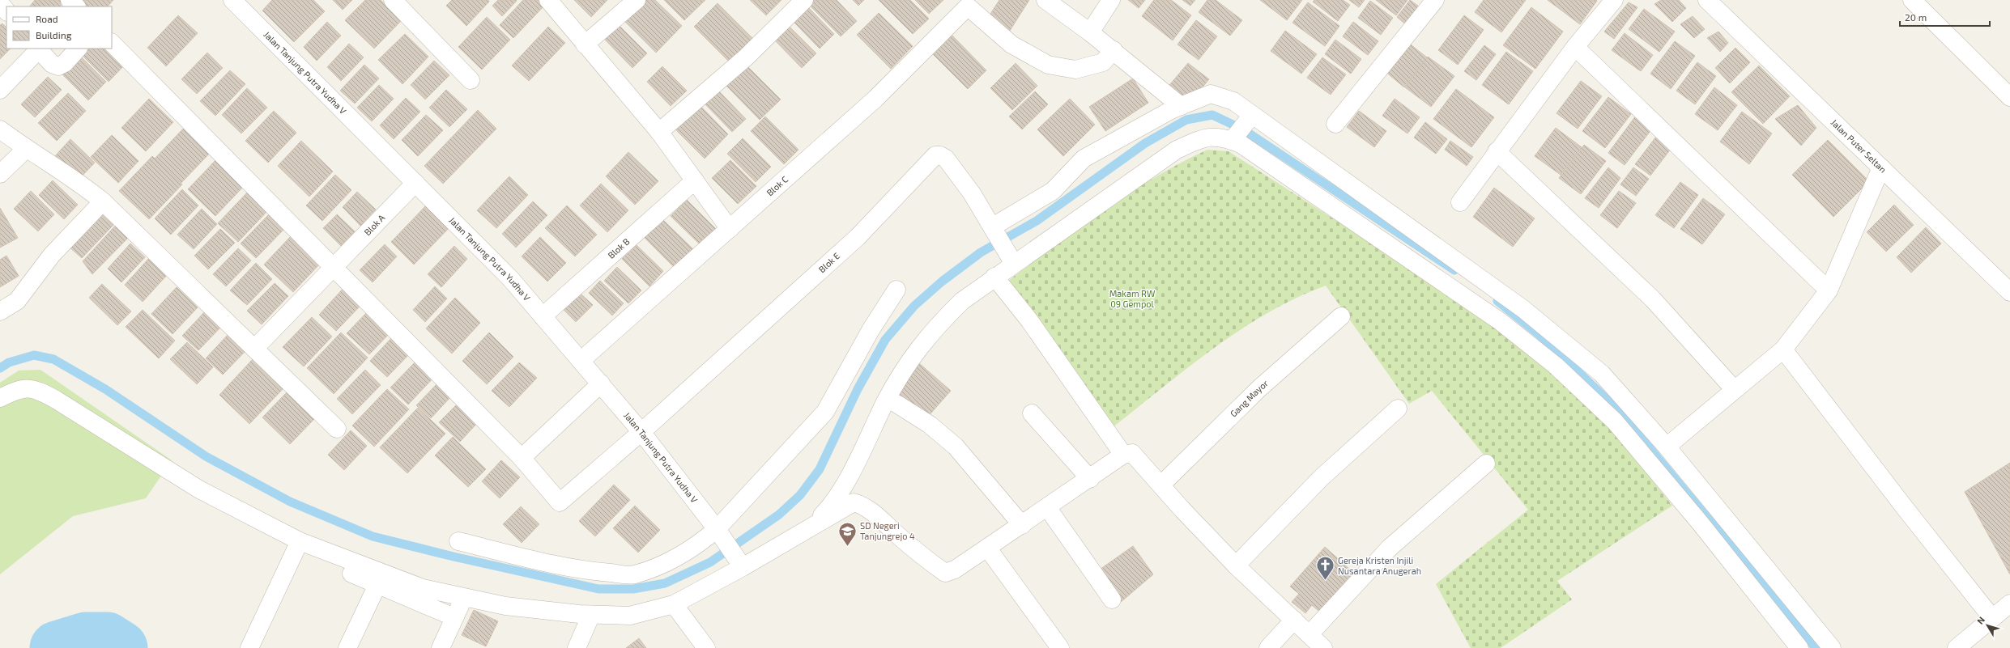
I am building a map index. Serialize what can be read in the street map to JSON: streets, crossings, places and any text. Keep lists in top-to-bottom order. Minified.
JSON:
{"streets":{"street":["Jalan Tanjung Putra Yudha V","Jalan Puter Seltan","Blok C","Blok A","Blok B","Blok E","Gang Mayor"]},"crossings":[["Jalan Tanjung Putra Yudha V","Blok C"],["Jalan Tanjung Putra Yudha V","Blok A"],["Jalan Tanjung Putra Yudha V","Blok B"],["Jalan Tanjung Putra Yudha V","Blok E"]],"parks":["Makam RW 09 Gempol"],"places":{"school or university":["SD Negeri Tanjungrejo 4"],"church":["Gereja Kristen Injili Nusantara Anugerah"]},"legend":["Road","Building"],"scale_bar":"20 m","north":"top left"}
